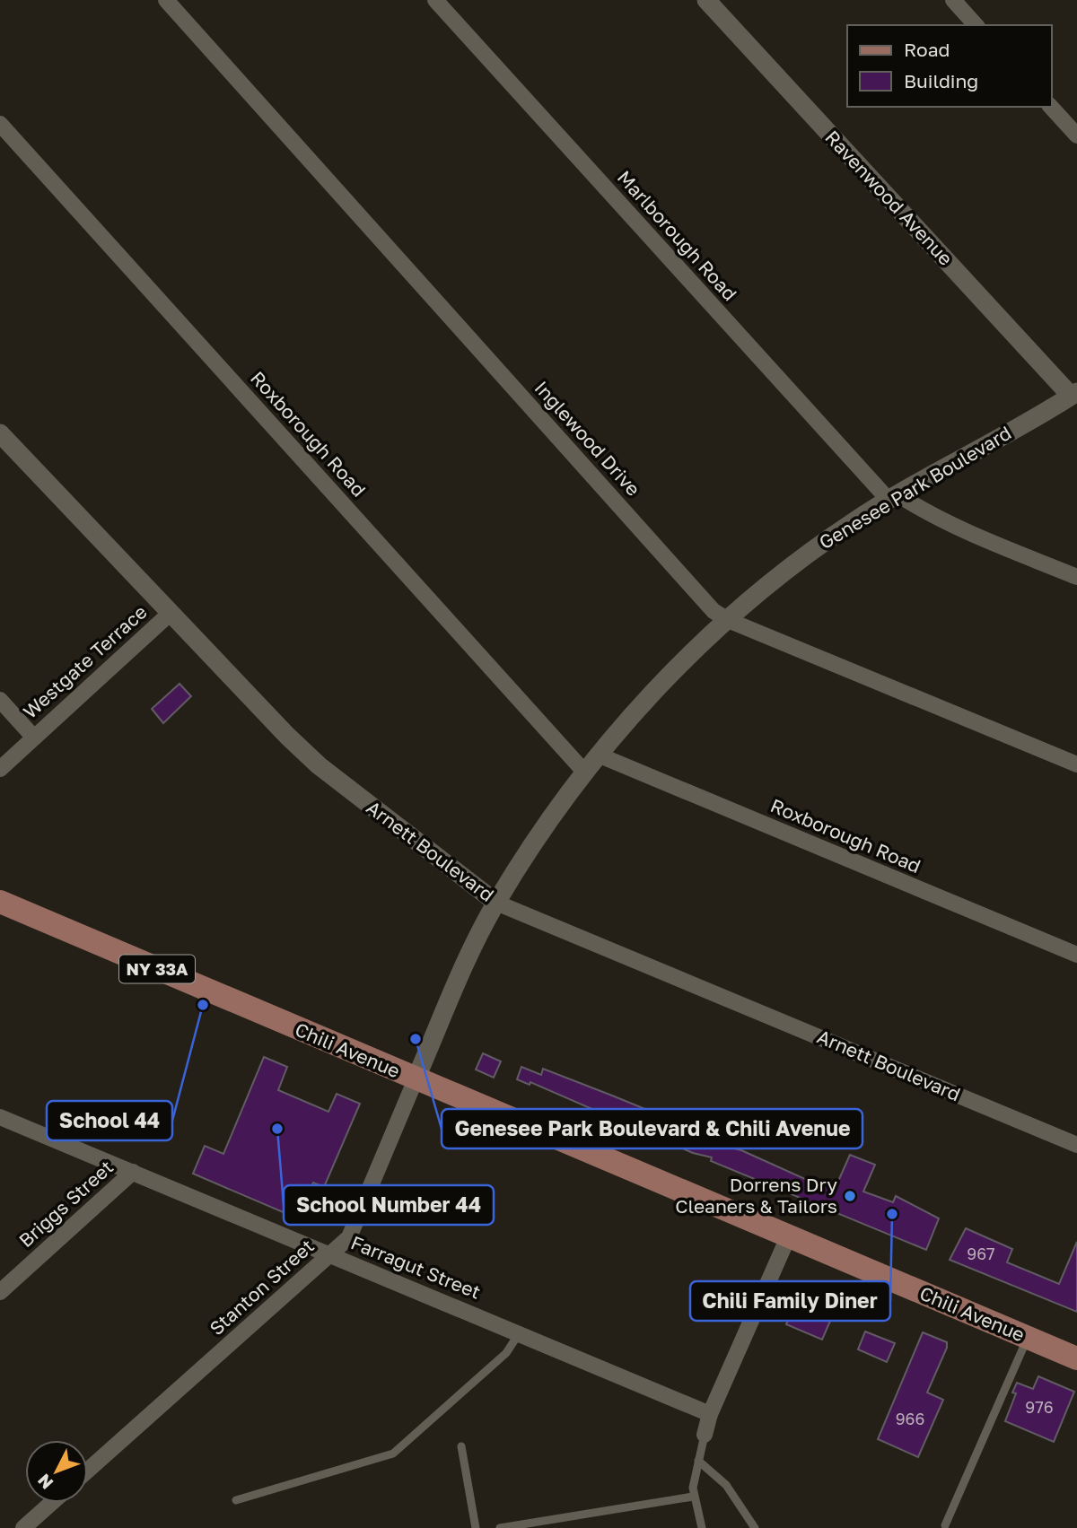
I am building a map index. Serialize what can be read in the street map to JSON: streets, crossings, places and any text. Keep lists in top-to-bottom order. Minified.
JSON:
{"streets":{"main road":["NY 33A","Chili Avenue"],"street":["Ravenwood Avenue","Marlborough Road","Roxborough Road","Inglewood Drive","Genesee Park Boulevard","Westgate Terrace","Arnett Boulevard","Briggs Street","Farragut Street","Stanton Street"]},"crossings":[["Ravenwood Avenue","Genesee Park Boulevard"],["Marlborough Road","Genesee Park Boulevard"],["Roxborough Road","Genesee Park Boulevard"],["Inglewood Drive","Genesee Park Boulevard"],["Genesee Park Boulevard","Arnett Boulevard"],["Genesee Park Boulevard","Chili Avenue"],["Genesee Park Boulevard","Stanton Street"],["Westgate Terrace","Arnett Boulevard"],["Chili Avenue","Stanton Street"],["Briggs Street","Farragut Street"],["Farragut Street","Stanton Street"]],"places":["School 44","Genesee Park Boulevard & Chili Avenue","School Number 44","Dorrens Dry Cleaners & Tailors","Chili Family Diner"],"house_numbers":["967","976","966"],"legend":["Road","Building"],"north":"bottom left"}
